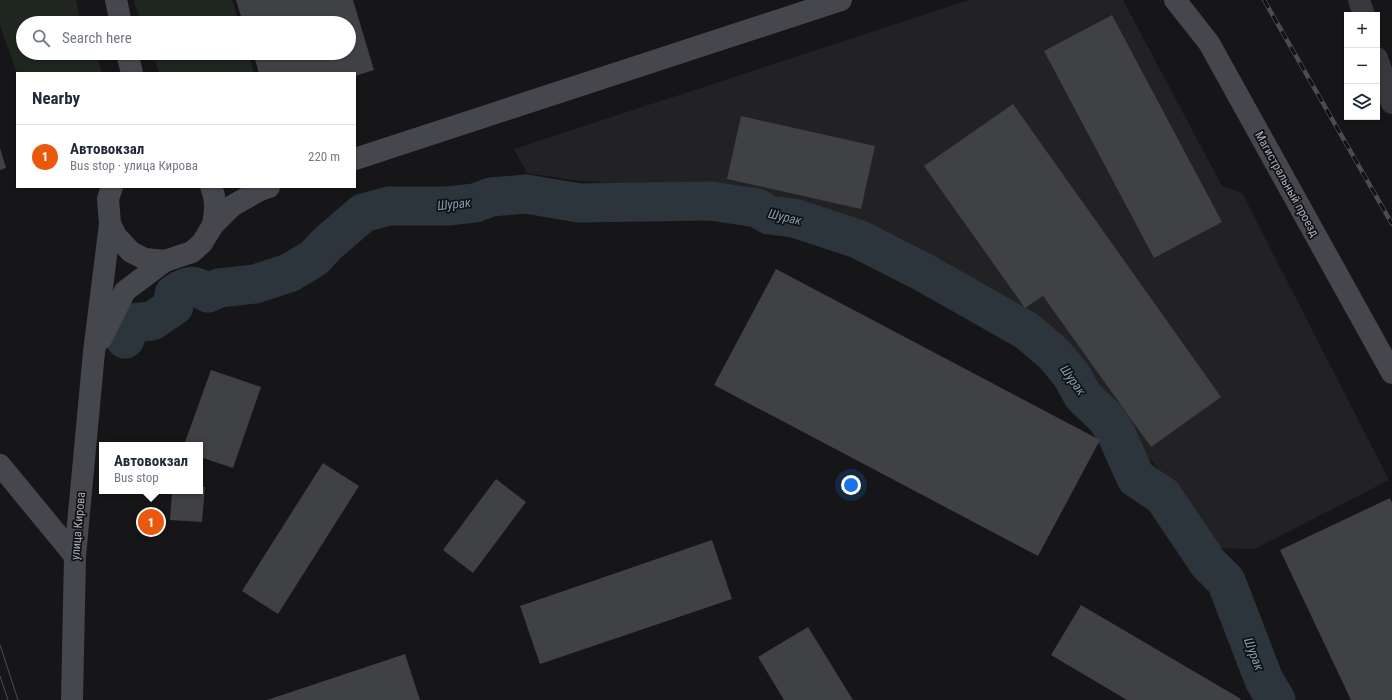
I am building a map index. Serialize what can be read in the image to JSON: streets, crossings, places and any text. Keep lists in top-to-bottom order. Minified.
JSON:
{"streets":{"main road":["Магистральный проезд","улица Кирова"]},"water":["Шурак"],"page":{"map_buttons":["+","−"],"search":"Search here","heading":"Nearby","list":[{"mark":"1","name":"Автовокзал","note":"Bus stop · улица Кирова","value":"220 m"}],"popup":["Автовокзал","Bus stop"],"pins":"1"}}
